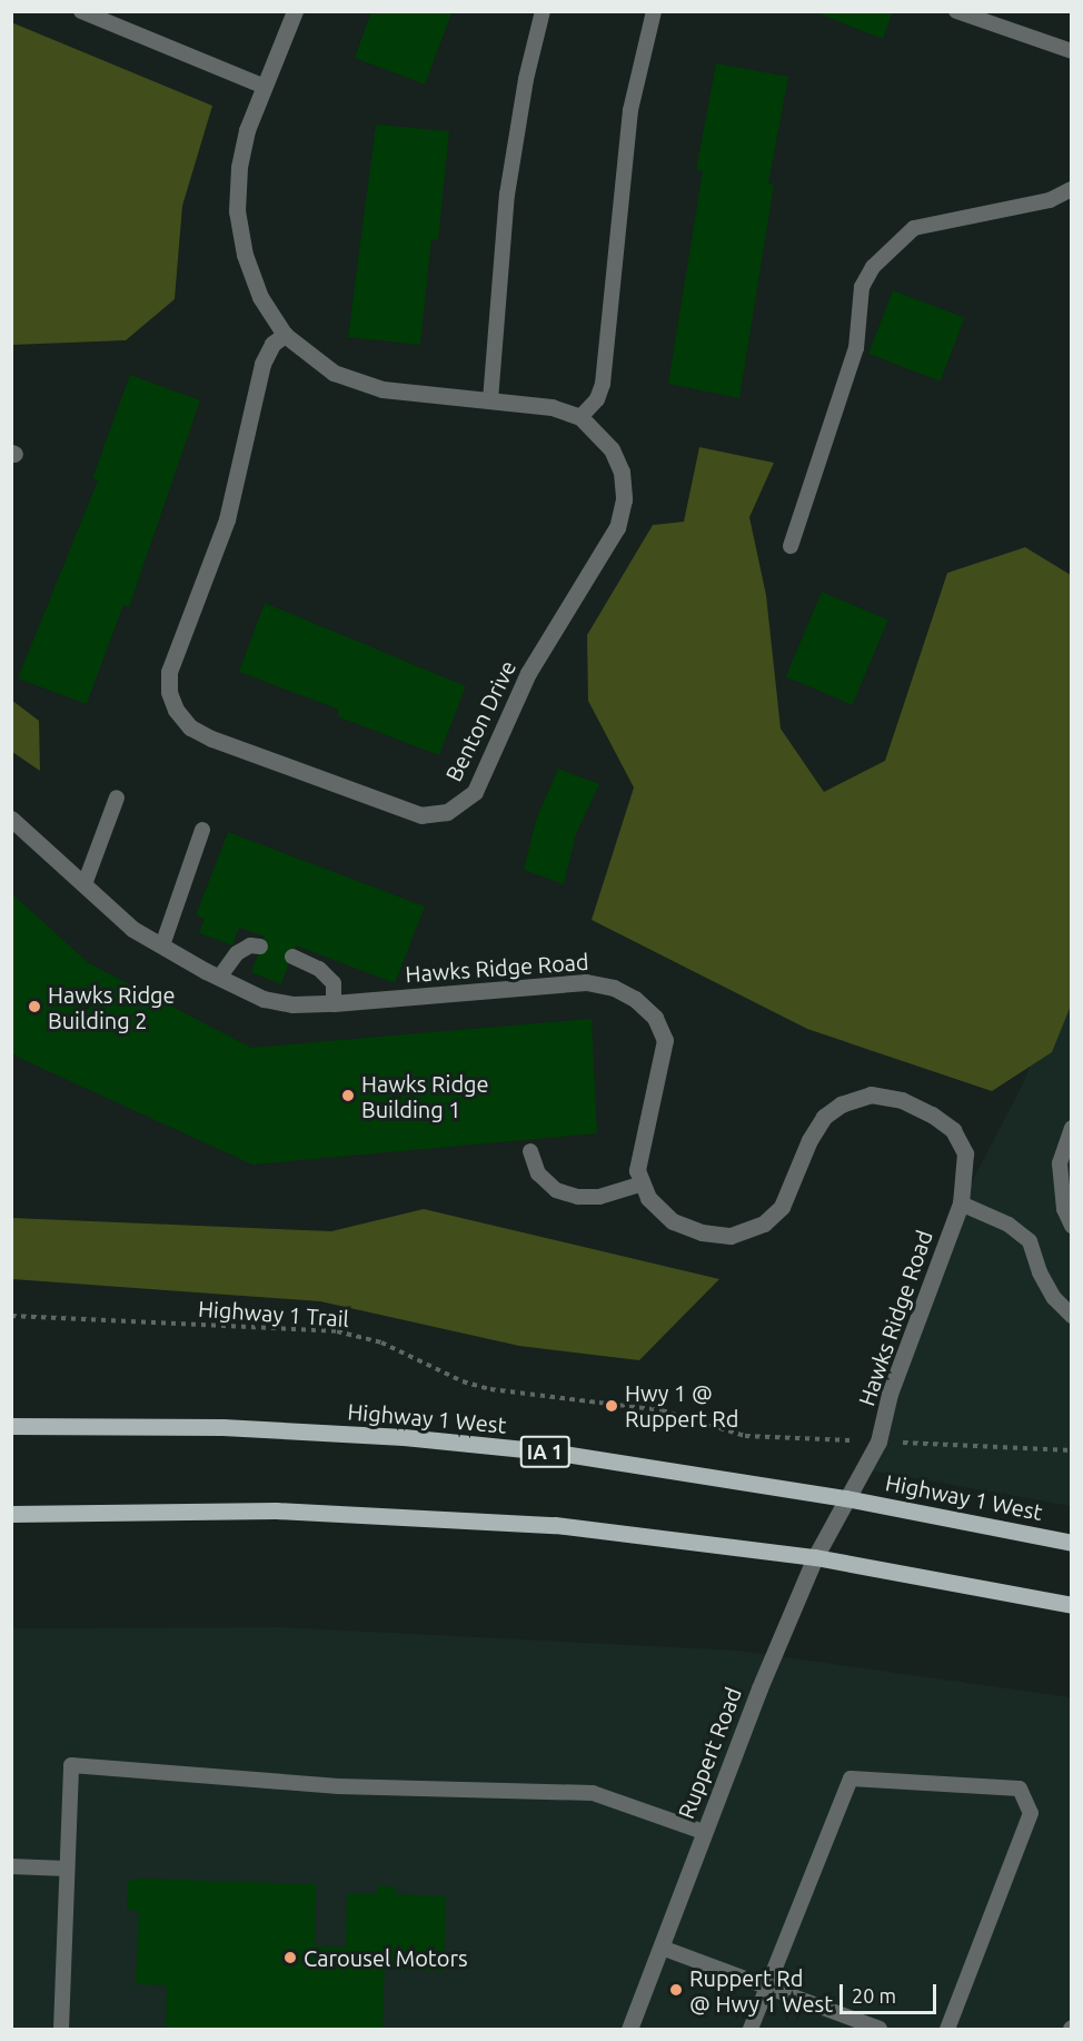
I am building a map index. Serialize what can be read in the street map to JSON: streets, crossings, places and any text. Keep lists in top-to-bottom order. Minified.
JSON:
{"streets":{"main road":["Highway 1 West","IA 1"],"street":["Benton Drive","Hawks Ridge Road","Ruppert Road"],"path":["Highway 1 Trail"]},"crossings":[["Hawks Ridge Road","Highway 1 West"],["Hawks Ridge Road","Ruppert Road"],["Highway 1 West","Ruppert Road"]],"places":["Hawks Ridge Building 2","Hawks Ridge Building 1","Hwy 1 @ Ruppert Rd","Carousel Motors","Ruppert Rd @ Hwy 1 West"],"scale_bar":"20 m"}
